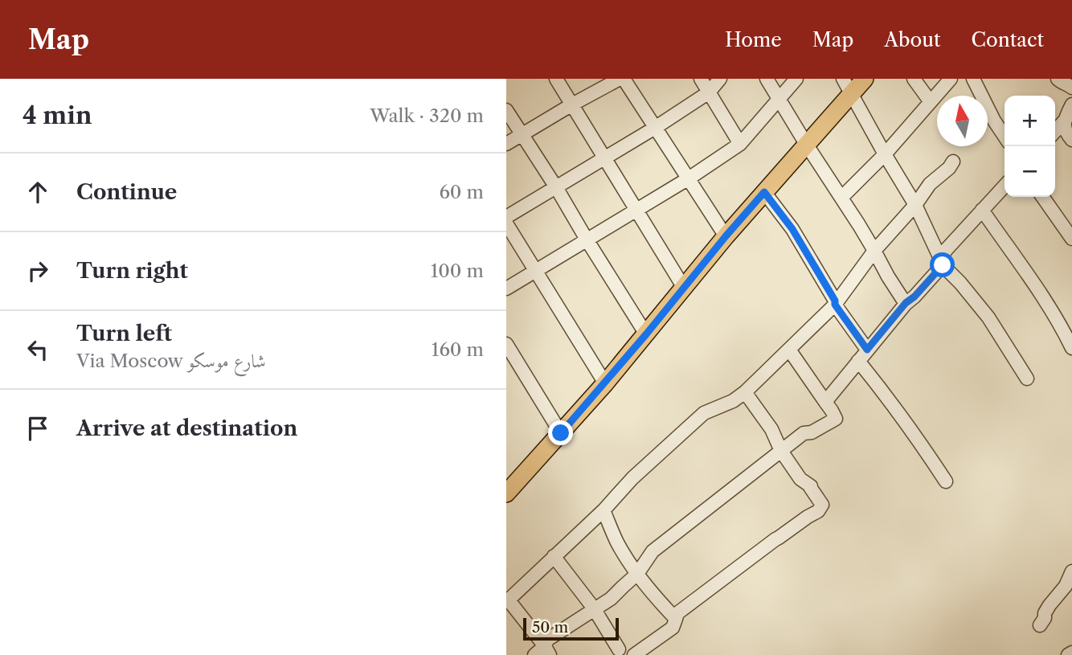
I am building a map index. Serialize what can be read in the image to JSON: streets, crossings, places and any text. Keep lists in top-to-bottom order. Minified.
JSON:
{"scale_bar":"50 m","north":"top","page":{"header":"Map","nav":["Home","Map","About","Contact"],"heading":["4 min","Walk · 320 m"],"map_buttons":["+","−"],"list":[["Continue","60 m"],["Turn right","100 m"],["Turn left","Via Moscow شارع موسكو","160 m"],"Arrive at destination"],"scale":"50 m"}}
